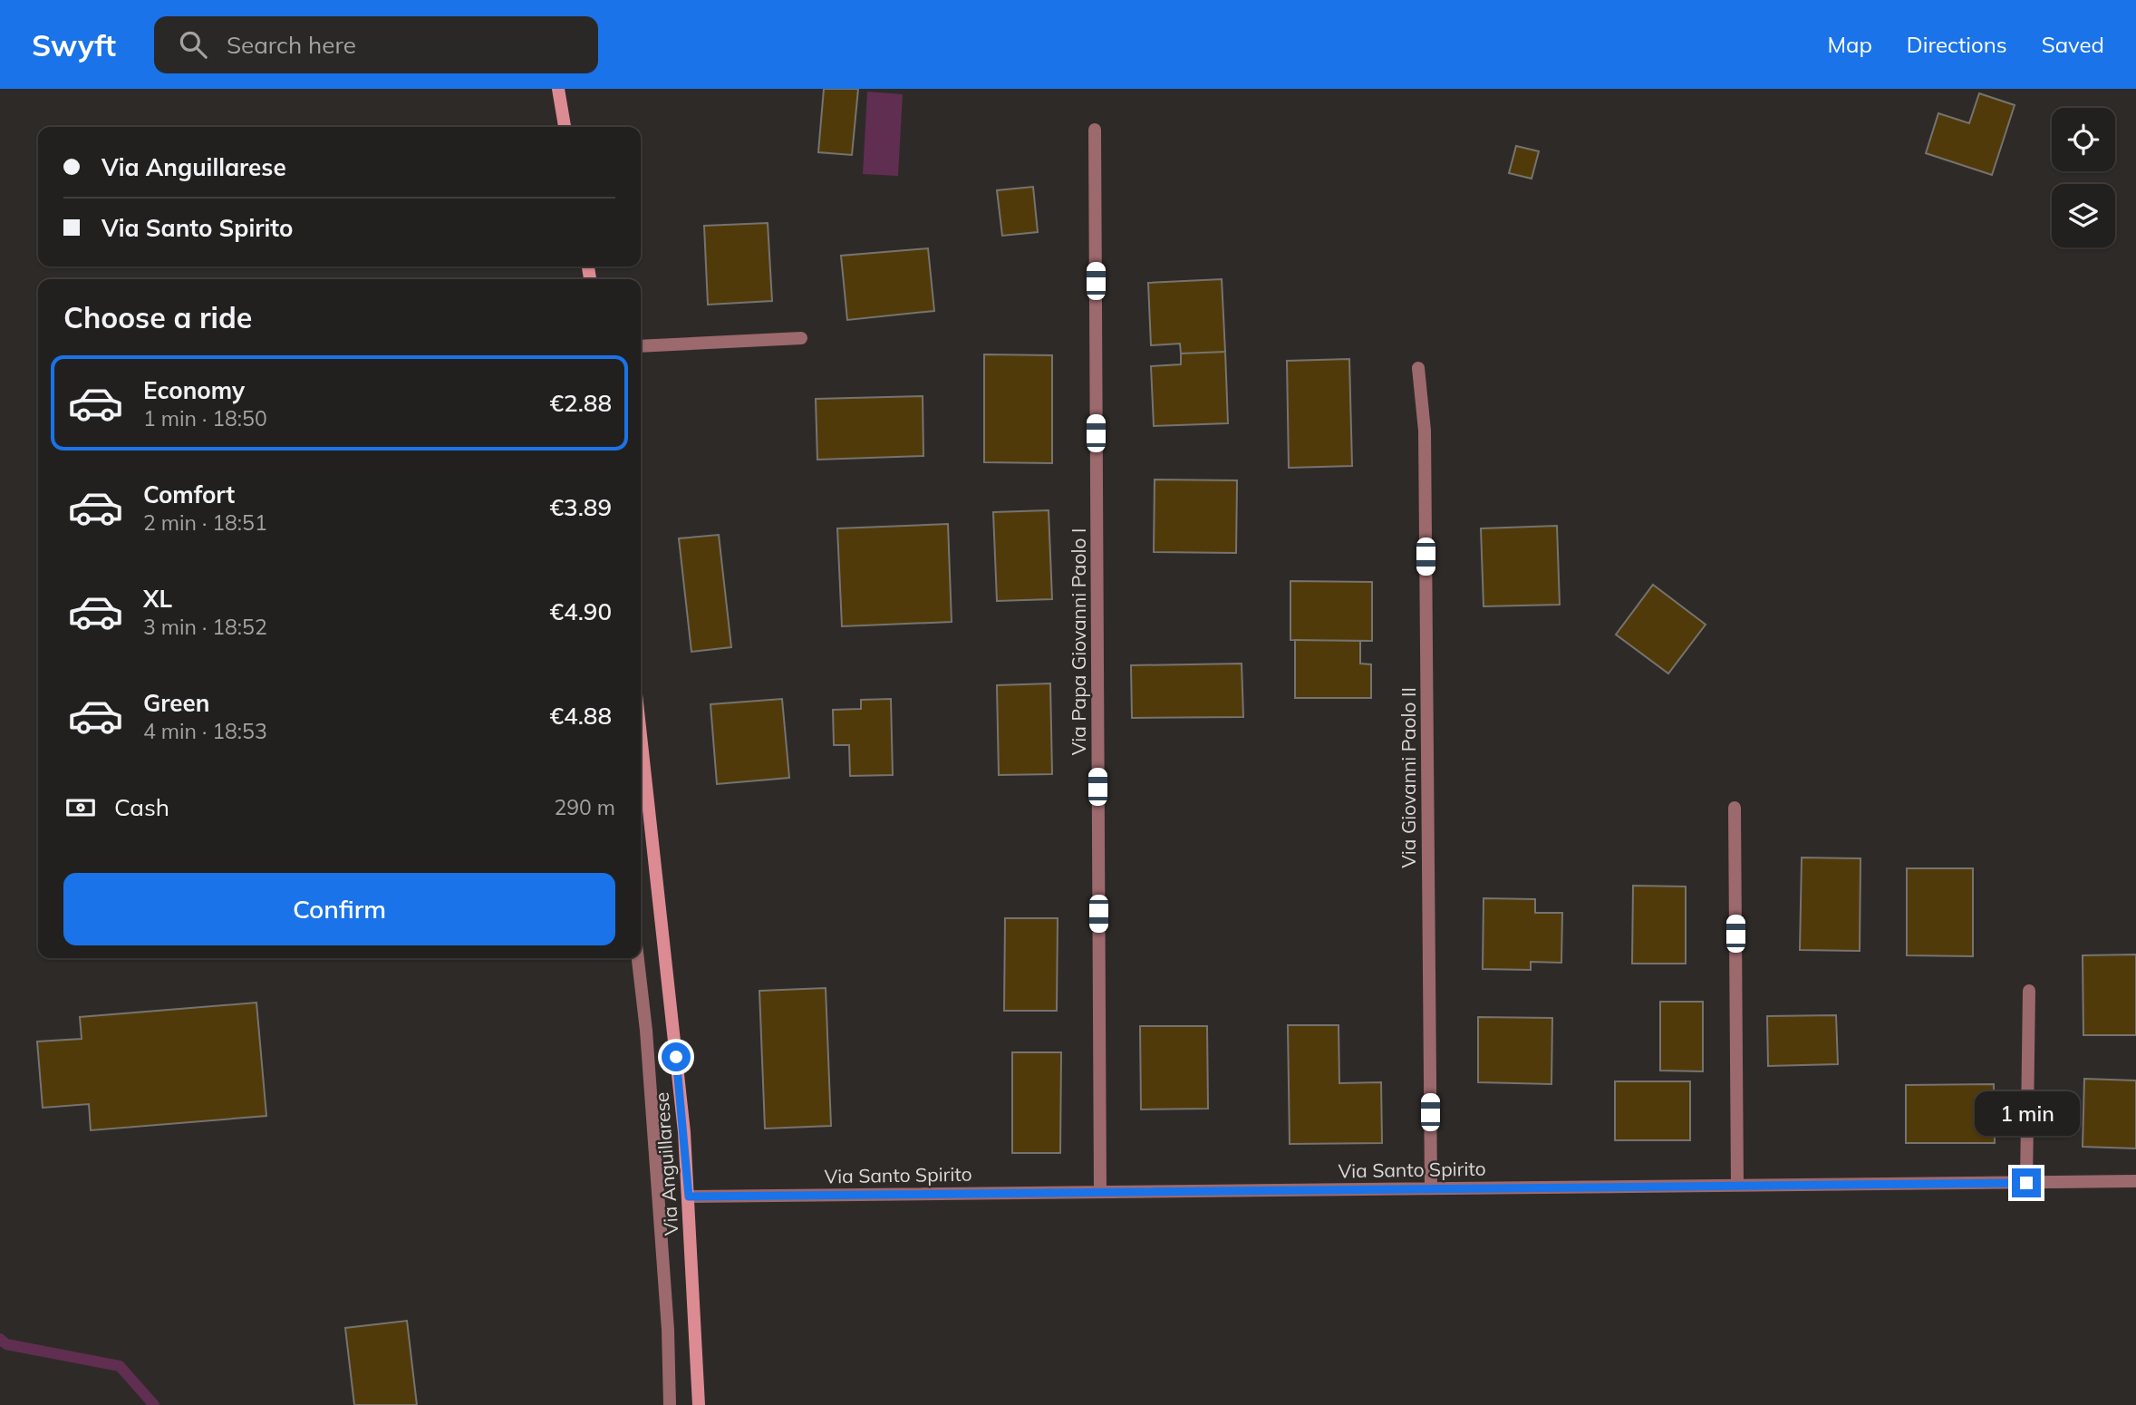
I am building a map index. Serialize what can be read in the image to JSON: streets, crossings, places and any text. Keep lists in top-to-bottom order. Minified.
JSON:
{"streets":{"main road":["Via Anguillarese"],"street":["Via Papa Giovanni Paolo I","Via Giovanni Paolo II","Via Santo Spirito"]},"crossings":[["Via Papa Giovanni Paolo I","Via Santo Spirito"],["Via Giovanni Paolo II","Via Santo Spirito"],["Via Anguillarese","Via Santo Spirito"]],"page":{"header":"Swyft","search":"Search here","nav":["Map","Directions","Saved"],"banner":["Via Anguillarese","Via Santo Spirito"],"heading":"Choose a ride","list":[{"name":"Economy","note":"1 min · 18:50","value":"€2.88"},{"name":"Comfort","note":"2 min · 18:51","value":"€3.89"},{"name":"XL","note":"3 min · 18:52","value":"€4.90"},{"name":"Green","note":"4 min · 18:53","value":"€4.88"}],"pay":["Cash","290 m"],"buttons":"Confirm","bubble":"1 min"}}
